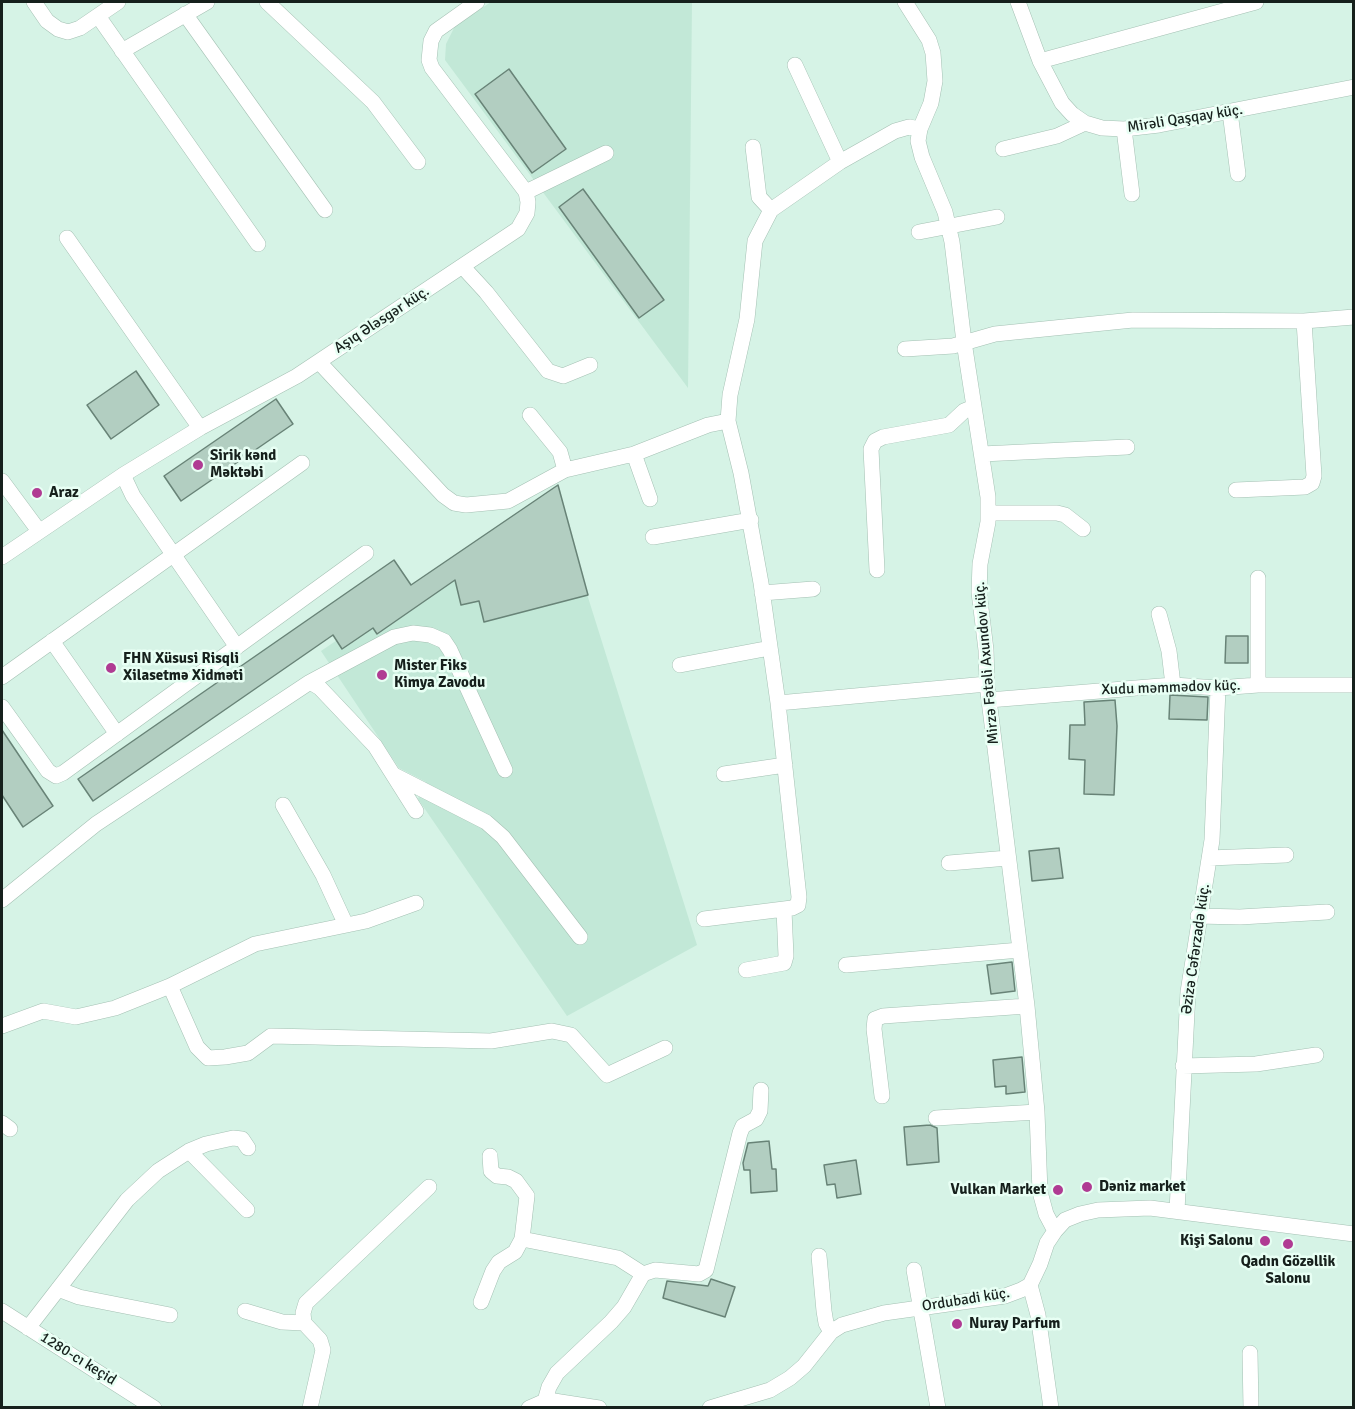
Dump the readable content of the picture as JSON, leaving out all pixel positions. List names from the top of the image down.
{
  "streets": {
    "street": [
      "Mirəli Qaşqay küç.",
      "Aşıq Ələsgər küç.",
      "Mirzə Fətəli Axundov küç.",
      "Xudu məmmədov küç.",
      "Əzizə Cəfərzadə küç.",
      "Ordubadi küç.",
      "1280-cı keçid"
    ]
  },
  "crossings": [
    ["Mirzə Fətəli Axundov küç.", "Xudu məmmədov küç."],
    ["Mirzə Fətəli Axundov küç.", "Ordubadi küç."],
    ["Xudu məmmədov küç.", "Əzizə Cəfərzadə küç."],
    ["Əzizə Cəfərzadə küç.", "Ordubadi küç."]
  ],
  "places": [
    "Sirik kənd Məktəbi",
    "Araz",
    "FHN Xüsusi Risqli Xilasetmə Xidməti",
    "Mister Fiks Kimya Zavodu",
    "Dəniz market",
    "Vulkan Market",
    "Kişi Salonu",
    "Qadın Gözəllik Salonu",
    "Nuray Parfum"
  ]
}
